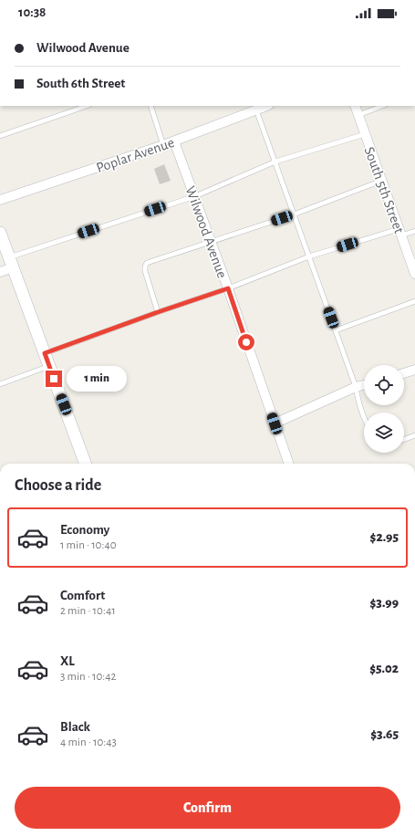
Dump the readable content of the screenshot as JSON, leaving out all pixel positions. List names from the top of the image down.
{
  "streets": {
    "street": ["Poplar Avenue", "South 5th Street", "Wilwood Avenue"]
  },
  "crossings": [
    ["Poplar Avenue", "Wilwood Avenue"]
  ],
  "page": {
    "status": "10:38",
    "banner": ["Wilwood Avenue", "South 6th Street"],
    "bubble": "1 min",
    "heading": "Choose a ride",
    "list": [
      {
        "name": "Economy",
        "note": "1 min · 10:40",
        "value": "$2.95"
      },
      {
        "name": "Comfort",
        "note": "2 min · 10:41",
        "value": "$3.99"
      },
      {
        "name": "XL",
        "note": "3 min · 10:42",
        "value": "$5.02"
      },
      {
        "name": "Black",
        "note": "4 min · 10:43",
        "value": "$3.65"
      }
    ],
    "buttons": "Confirm"
  }
}
